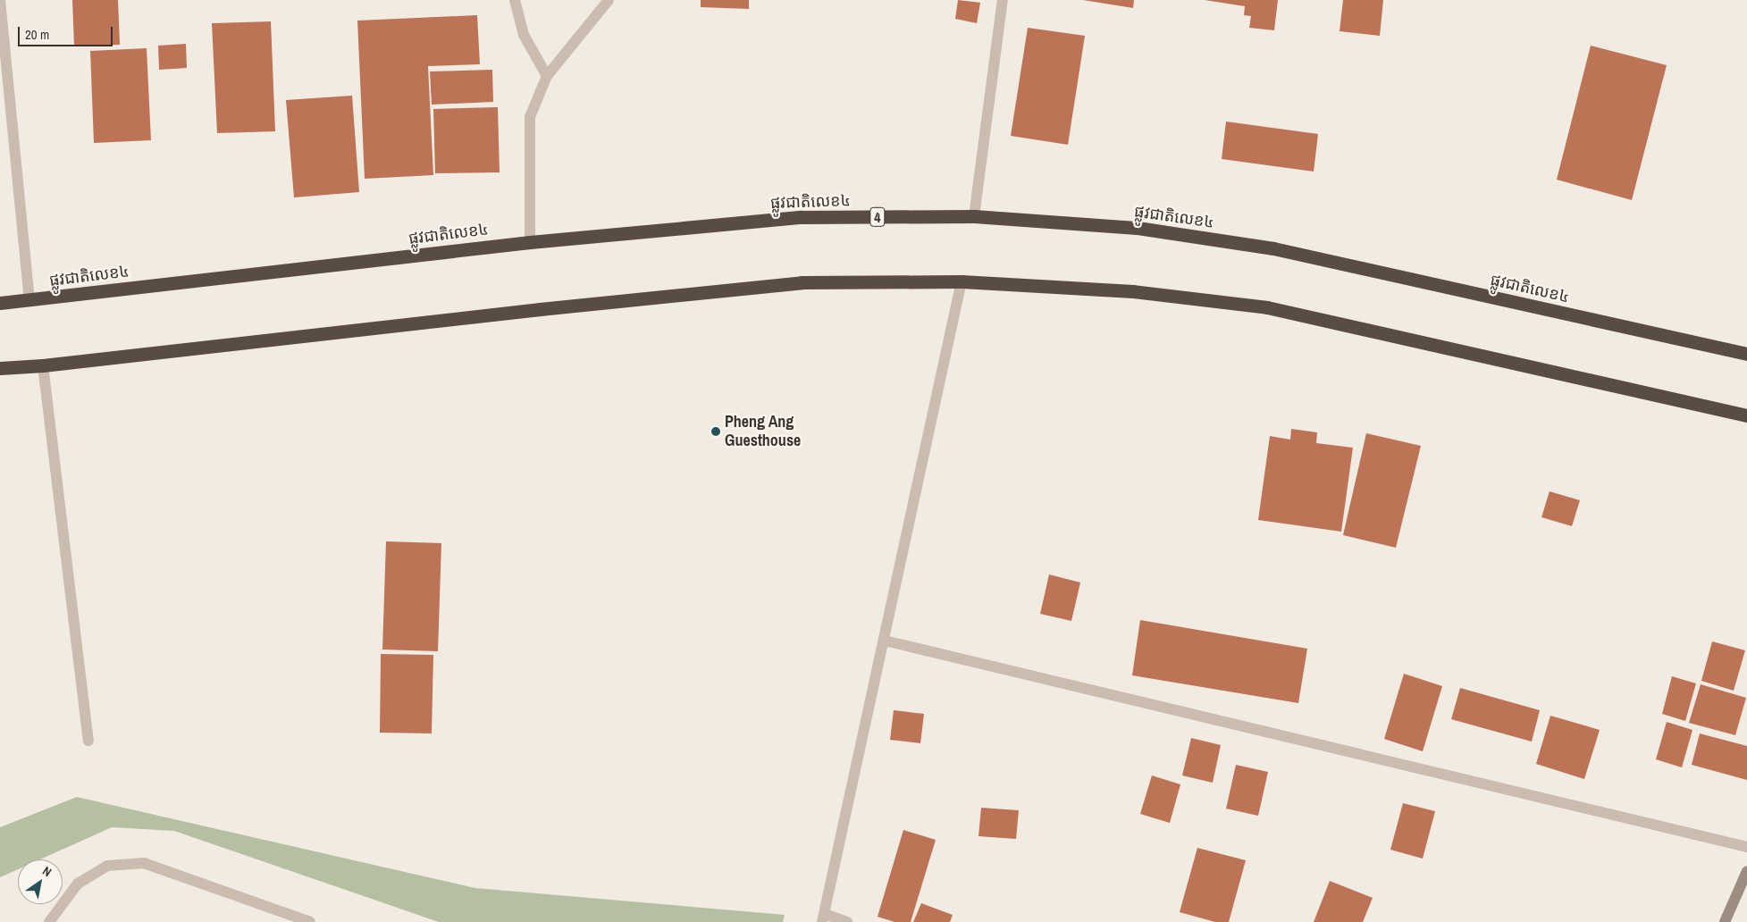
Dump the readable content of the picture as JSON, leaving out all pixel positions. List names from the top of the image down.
{
  "streets": {
    "highway": ["ផ្លូវជាតិលេខ៤", "4"]
  },
  "places": ["Pheng Ang Guesthouse"],
  "scale_bar": "20 m",
  "north": "top right"
}
